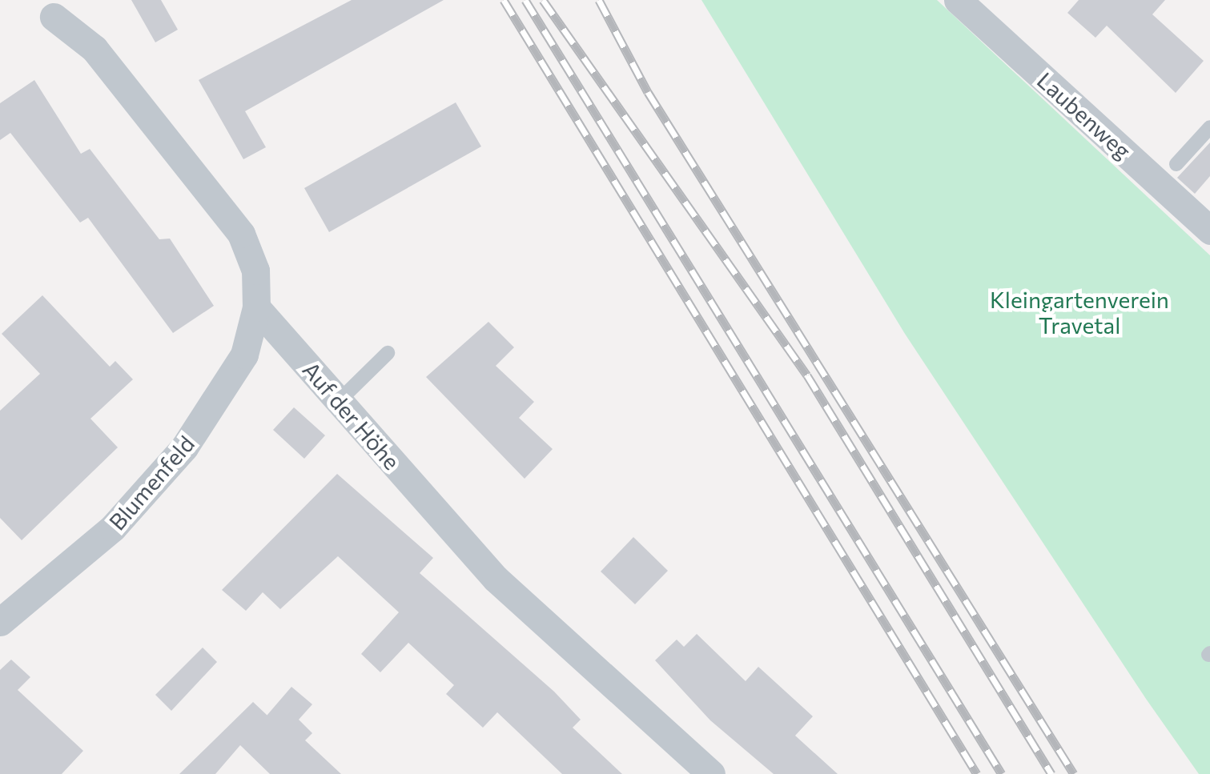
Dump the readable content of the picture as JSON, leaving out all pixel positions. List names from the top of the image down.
{
  "streets": {
    "street": ["Laubenweg", "Auf der Höhe", "Blumenfeld"]
  },
  "crossings": [
    ["Auf der Höhe", "Blumenfeld"]
  ],
  "parks": ["Kleingartenverein Travetal"]
}
